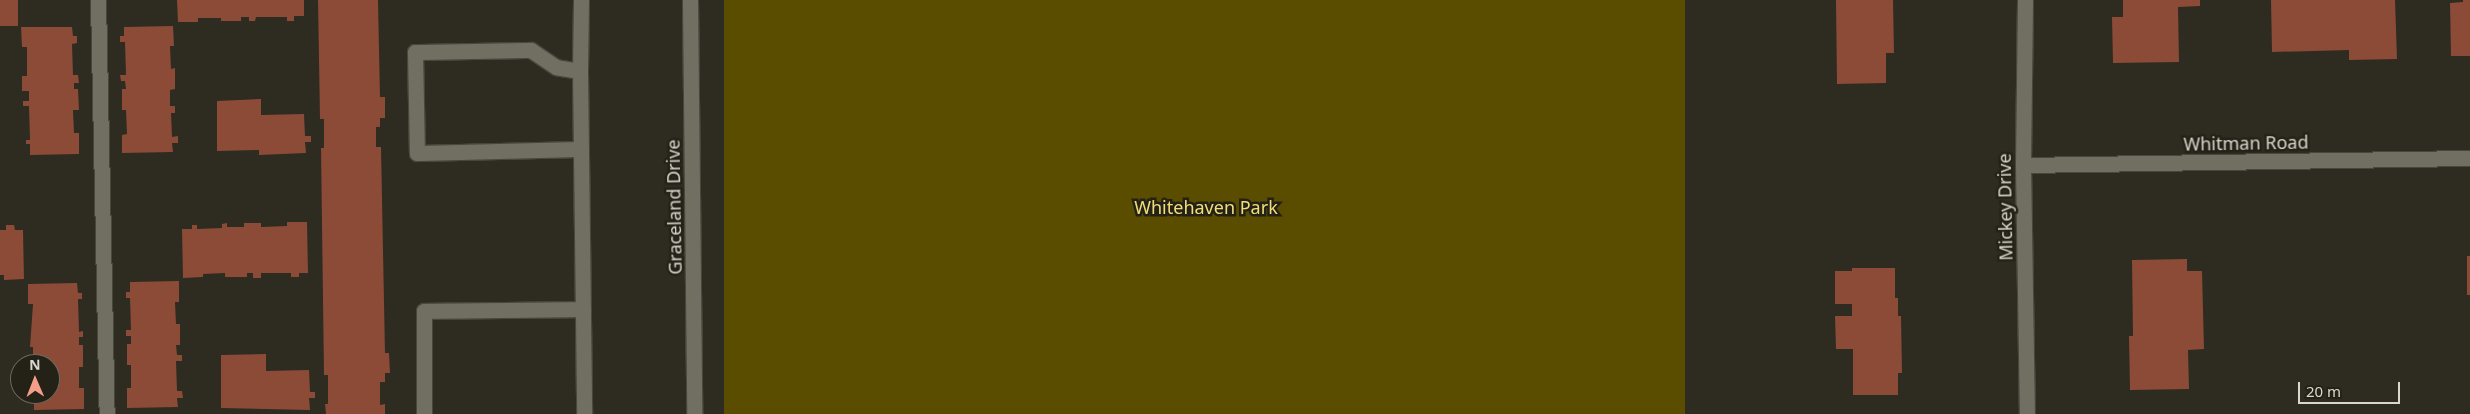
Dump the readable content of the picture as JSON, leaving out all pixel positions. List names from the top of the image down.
{
  "streets": {
    "street": ["Whitman Road", "Graceland Drive", "Mickey Drive"]
  },
  "crossings": [
    ["Whitman Road", "Mickey Drive"]
  ],
  "parks": ["Whitehaven Park"],
  "scale_bar": "20 m",
  "north": "top"
}
